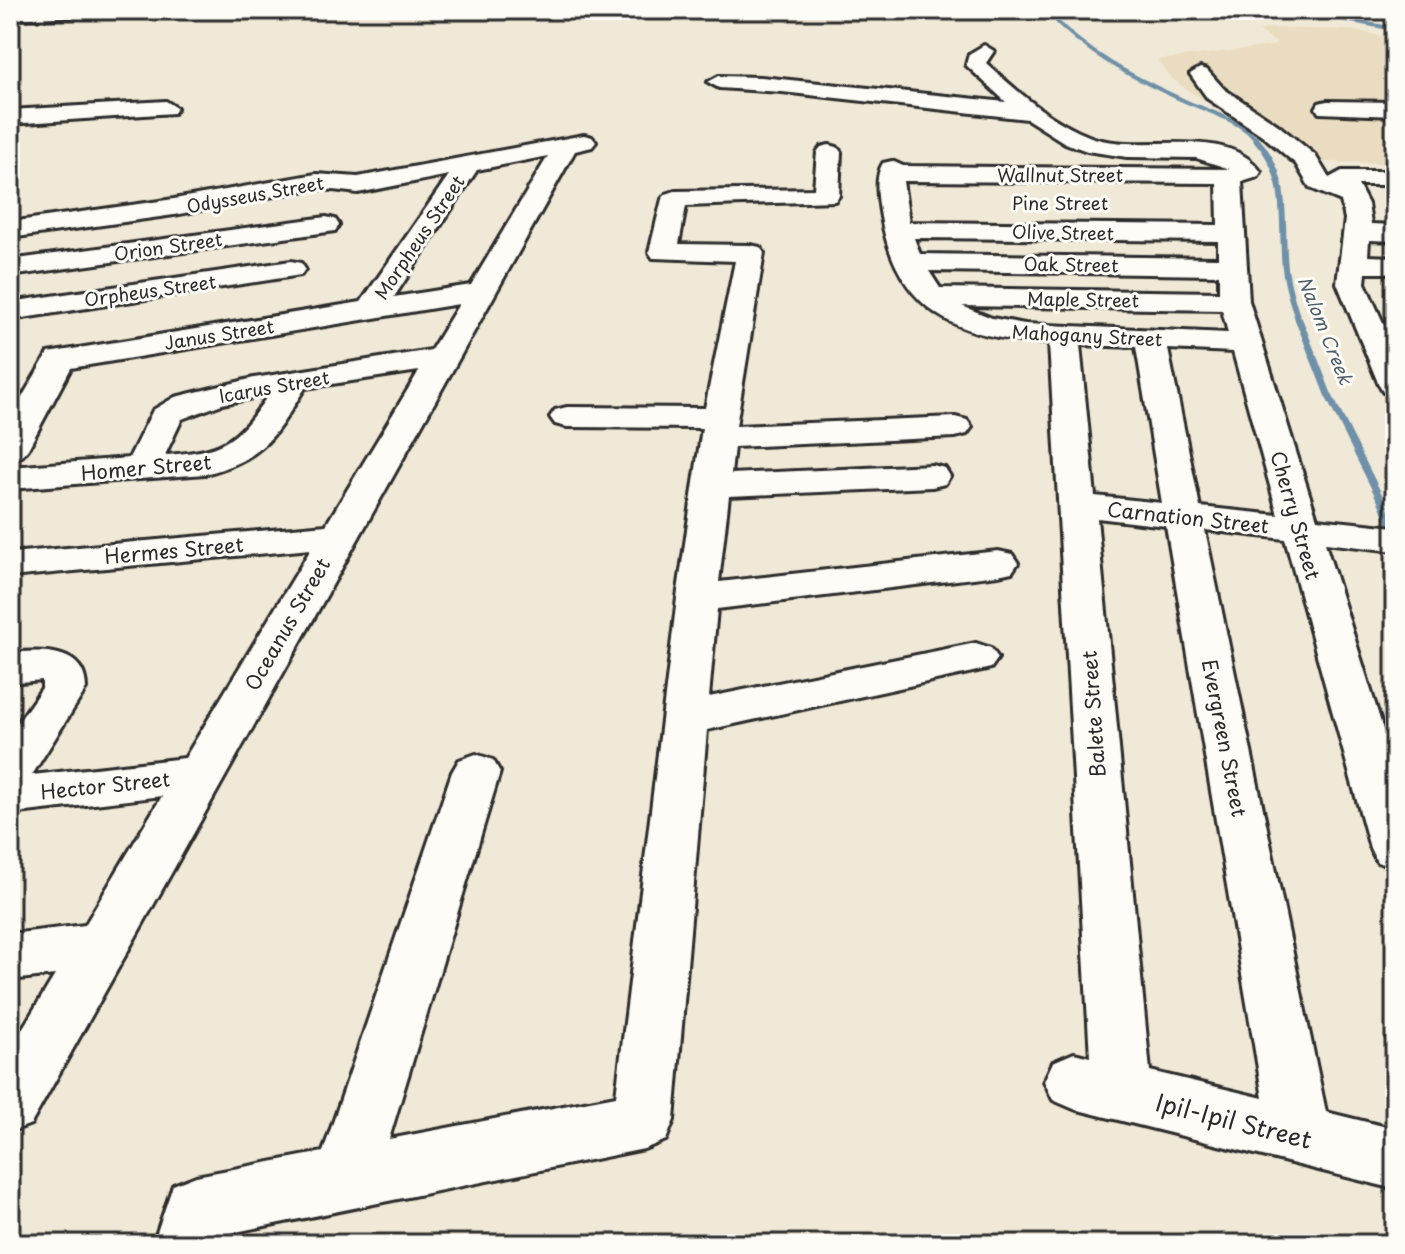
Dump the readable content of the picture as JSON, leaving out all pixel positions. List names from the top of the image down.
{
  "streets": {
    "street": [
      "Wallnut Street",
      "Odysseus Street",
      "Olive Street",
      "Morpheus Street",
      "Orion Street",
      "Oak Street",
      "Orpheus Street",
      "Maple Street",
      "Janus Street",
      "Mahogany Street",
      "Icarus Street",
      "Homer Street",
      "Cherry Street",
      "Carnation Street",
      "Hermes Street",
      "Oceanus Street",
      "Balete Street",
      "Evergreen Street",
      "Hector Street",
      "Ipil-Ipil Street"
    ]
  },
  "crossings": [
    ["Wallnut Street", "Olive Street"],
    ["Wallnut Street", "Oak Street"],
    ["Wallnut Street", "Maple Street"],
    ["Wallnut Street", "Mahogany Street"],
    ["Wallnut Street", "Cherry Street"],
    ["Odysseus Street", "Morpheus Street"],
    ["Odysseus Street", "Oceanus Street"],
    ["Olive Street", "Oak Street"],
    ["Olive Street", "Maple Street"],
    ["Olive Street", "Mahogany Street"],
    ["Olive Street", "Cherry Street"],
    ["Morpheus Street", "Janus Street"],
    ["Oak Street", "Maple Street"],
    ["Oak Street", "Mahogany Street"],
    ["Oak Street", "Cherry Street"],
    ["Maple Street", "Mahogany Street"],
    ["Maple Street", "Cherry Street"],
    ["Janus Street", "Oceanus Street"],
    ["Mahogany Street", "Cherry Street"],
    ["Mahogany Street", "Balete Street"],
    ["Mahogany Street", "Evergreen Street"],
    ["Icarus Street", "Homer Street"],
    ["Icarus Street", "Oceanus Street"],
    ["Cherry Street", "Carnation Street"],
    ["Carnation Street", "Balete Street"],
    ["Carnation Street", "Evergreen Street"],
    ["Hermes Street", "Oceanus Street"],
    ["Oceanus Street", "Hector Street"],
    ["Balete Street", "Ipil-Ipil Street"],
    ["Evergreen Street", "Ipil-Ipil Street"]
  ],
  "water": ["Nalom Creek"]
}
